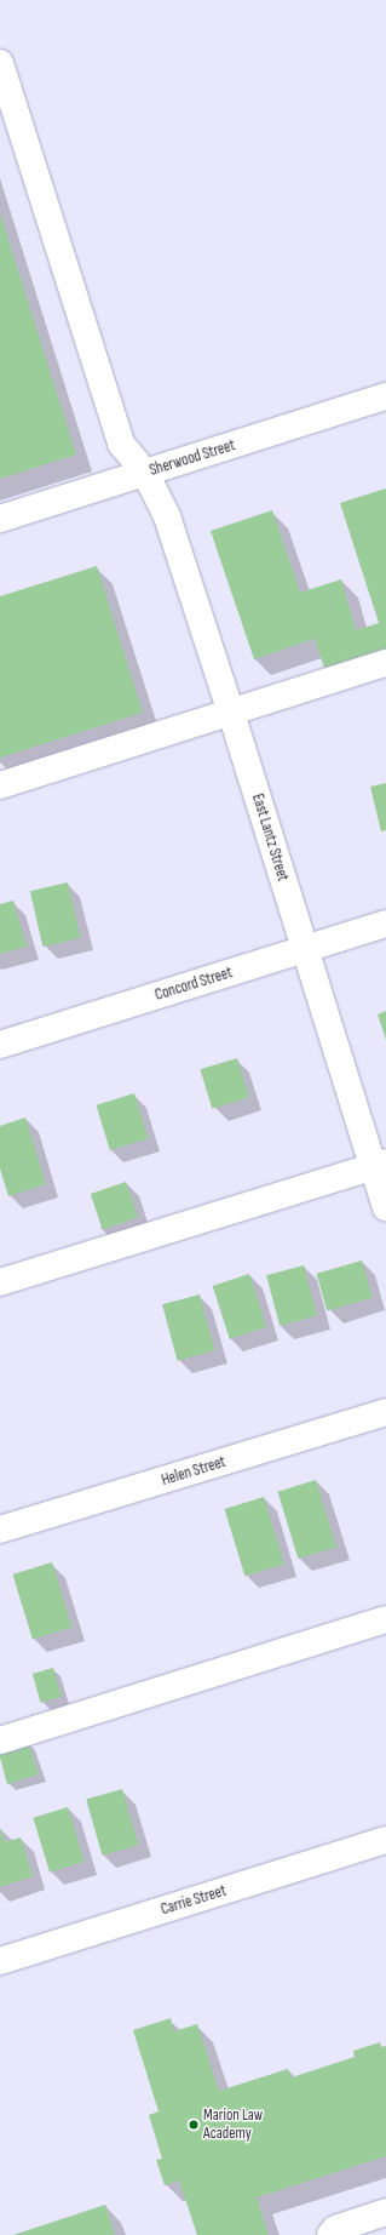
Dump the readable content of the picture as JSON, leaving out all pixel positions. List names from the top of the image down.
{
  "streets": {
    "street": [
      "Sherwood Street",
      "East Lantz Street",
      "Concord Street",
      "Helen Street",
      "Carrie Street"
    ]
  },
  "crossings": [
    ["Sherwood Street", "East Lantz Street"],
    ["East Lantz Street", "Concord Street"]
  ],
  "places": ["Marion Law Academy"]
}
